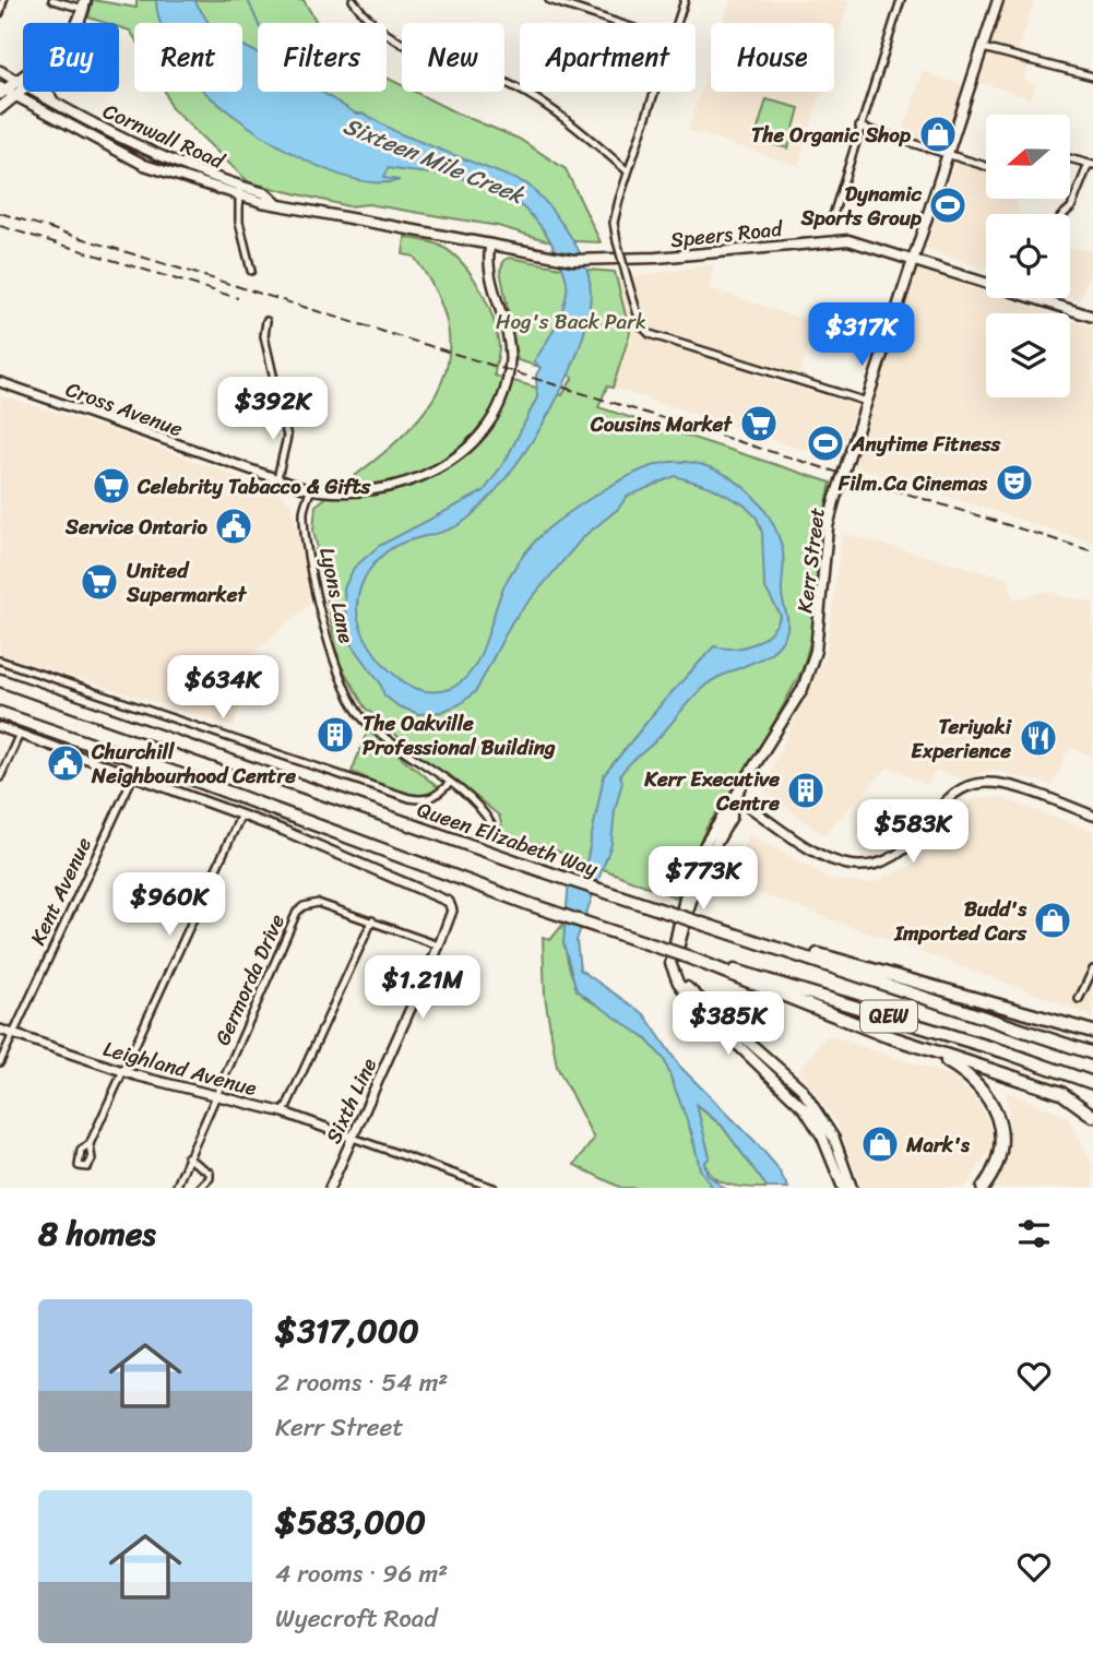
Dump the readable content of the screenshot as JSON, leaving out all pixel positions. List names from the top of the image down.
{
  "streets": {
    "highway": ["Queen Elizabeth Way", "QEW"],
    "main road": ["Cornwall Road", "Speers Road", "Kerr Street"],
    "street": [
      "Cross Avenue",
      "Lyons Lane",
      "Kent Avenue",
      "Germorda Drive",
      "Leighland Avenue",
      "Sixth Line"
    ]
  },
  "crossings": [
    ["Cornwall Road", "Speers Road"],
    ["Cornwall Road", "Cross Avenue"],
    ["Speers Road", "Cross Avenue"],
    ["Speers Road", "Kerr Street"],
    ["Cross Avenue", "Lyons Lane"],
    ["Kent Avenue", "Leighland Avenue"],
    ["Germorda Drive", "Leighland Avenue"],
    ["Germorda Drive", "Sixth Line"],
    ["Leighland Avenue", "Sixth Line"]
  ],
  "water": ["Sixteen Mile Creek"],
  "parks": ["Hog's Back Park"],
  "places": {
    "shop": ["The Organic Shop", "Budd's Imported Cars", "Mark's"],
    "sports": ["Dynamic Sports Group", "Anytime Fitness"],
    "supermarket": ["Cousins Market", "Celebrity Tabacco & Gifts", "United Supermarket"],
    "theatre": ["Film.Ca Cinemas"],
    "public building": ["Service Ontario", "Churchill Neighbourhood Centre"],
    "building": ["The Oakville Professional Building", "Kerr Executive Centre"],
    "restaurant": ["Teriyaki Experience"]
  },
  "north": "left",
  "page": {
    "chip": [
      "Buy",
      "Rent",
      "Filters",
      "New",
      "Apartment",
      "House"
    ],
    "price": [
      "$317K",
      "$392K",
      "$634K",
      "$583K",
      "$773K",
      "$960K",
      "$1.21M",
      "$385K"
    ],
    "heading": "8 homes",
    "list": [
      {
        "name": "$317,000",
        "note": "2 rooms · 54 m² · Kerr Street"
      },
      {
        "name": "$583,000",
        "note": "4 rooms · 96 m² · Wyecroft Road"
      }
    ]
  }
}
